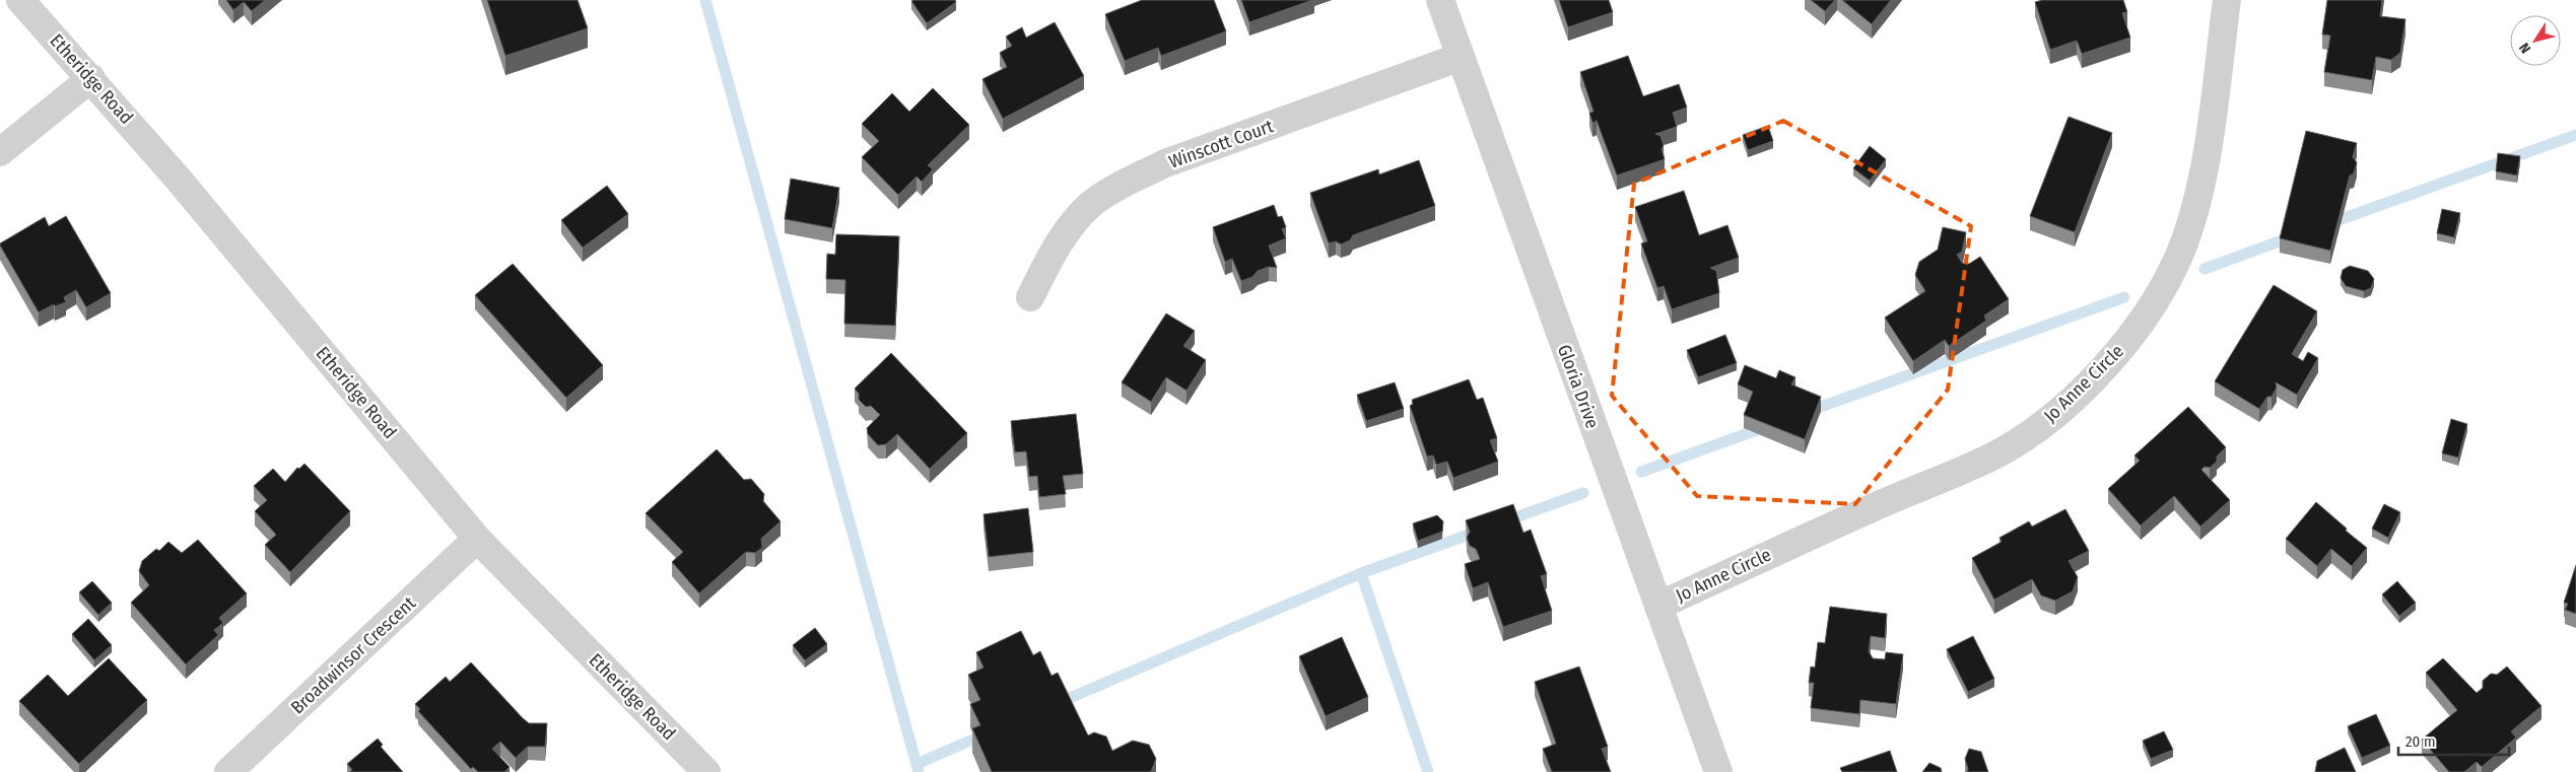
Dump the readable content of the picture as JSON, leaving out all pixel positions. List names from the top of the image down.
{
  "streets": {
    "street": [
      "Etheridge Road",
      "Winscott Court",
      "Jo Anne Circle",
      "Gloria Drive",
      "Broadwinsor Crescent"
    ]
  },
  "crossings": [
    ["Etheridge Road", "Broadwinsor Crescent"],
    ["Winscott Court", "Gloria Drive"],
    ["Jo Anne Circle", "Gloria Drive"]
  ],
  "scale_bar": "20 m",
  "north": "bottom left"
}
